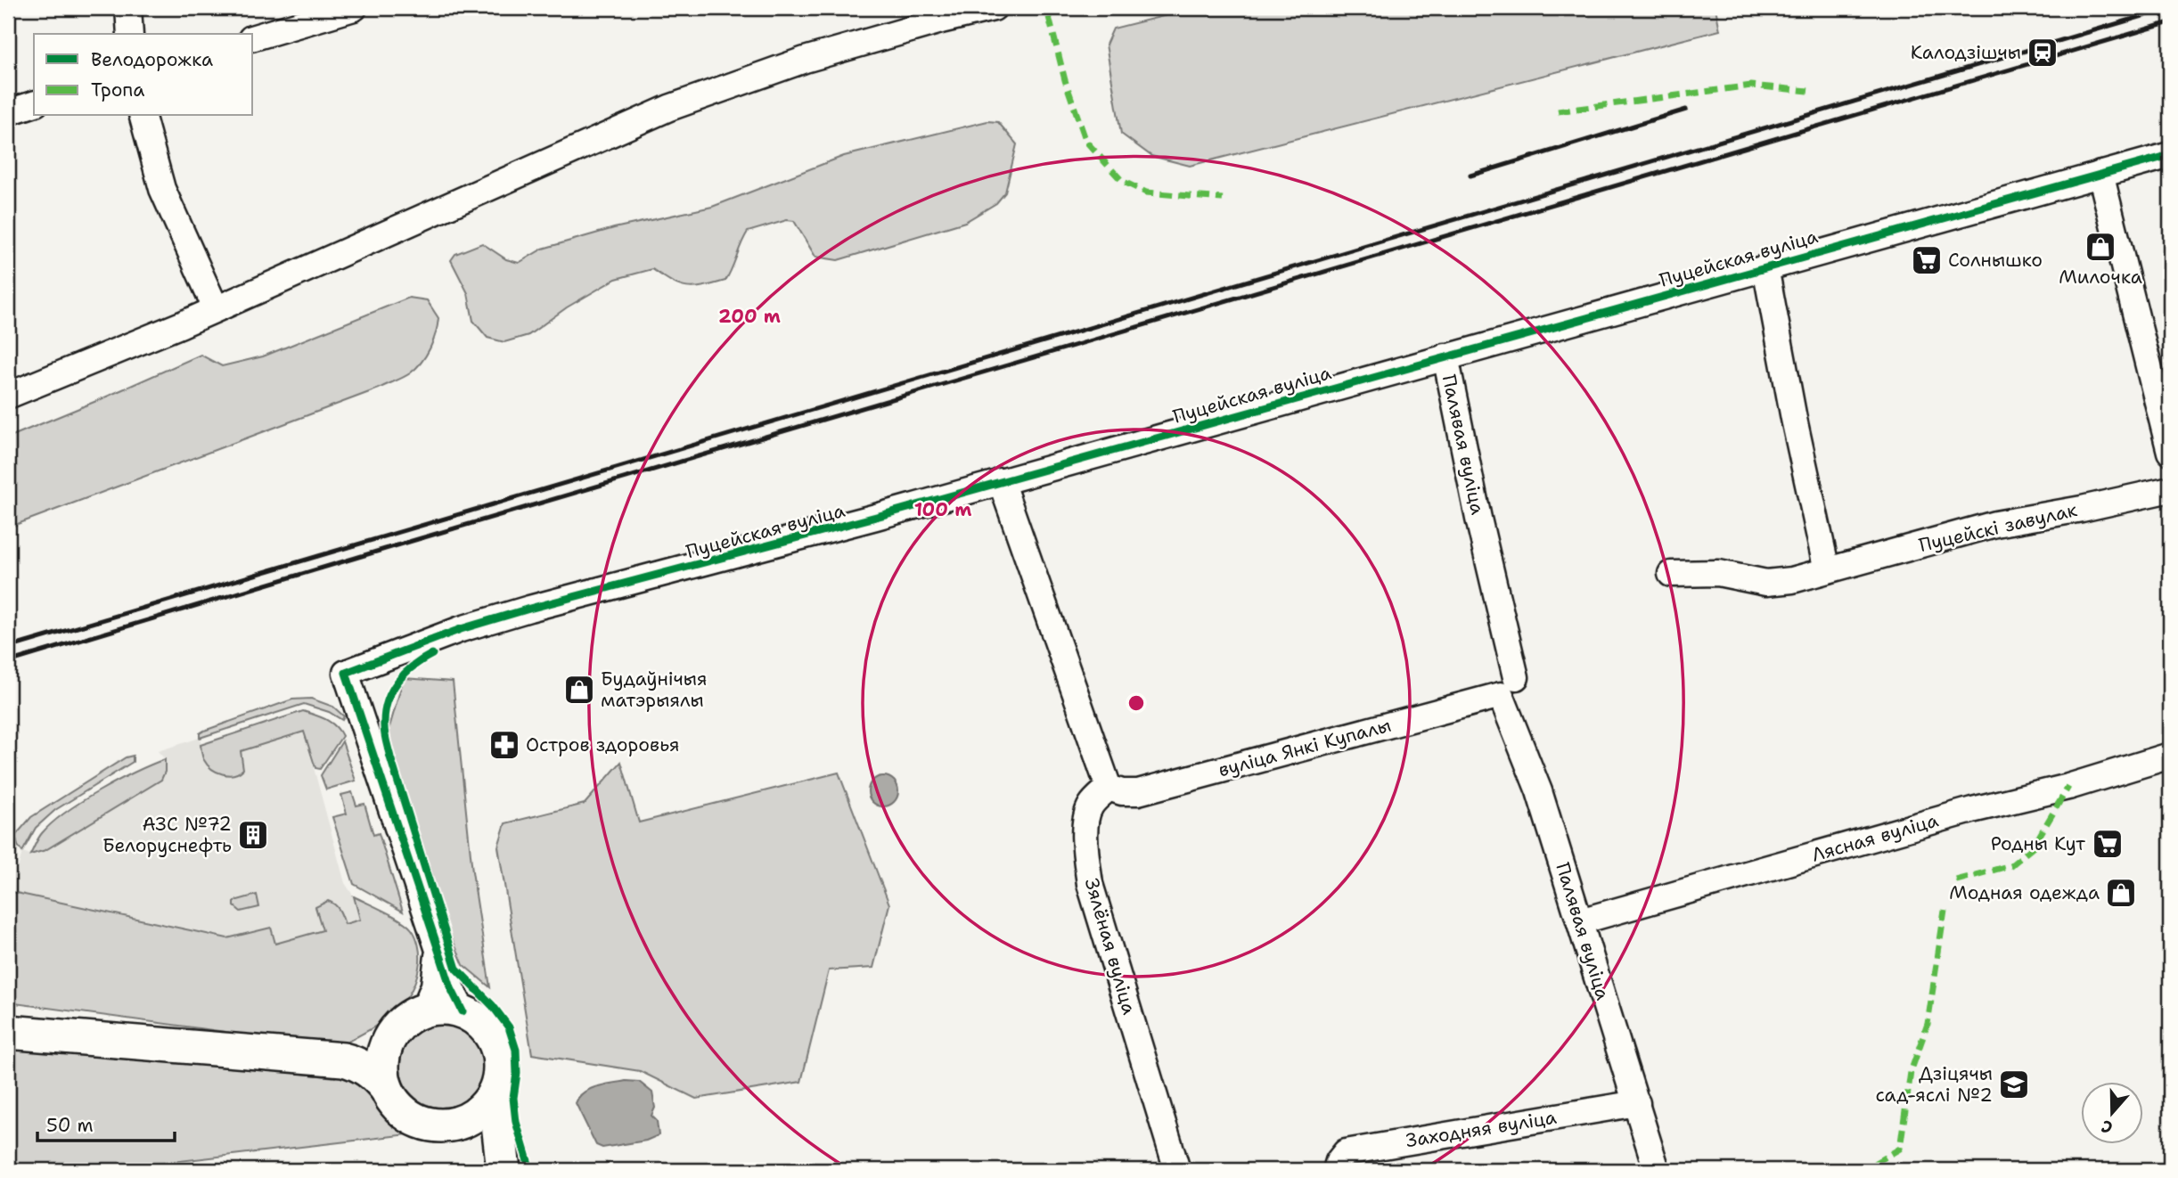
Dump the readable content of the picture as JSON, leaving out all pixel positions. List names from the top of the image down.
{
  "streets": {
    "street": [
      "Пуцейская вуліца",
      "Палявая вуліца",
      "Пуцейскі завулак",
      "вуліца Янкі Купалы",
      "Лясная вуліца",
      "Зялёная вуліца",
      "Заходняя вуліца"
    ]
  },
  "crossings": [
    ["Пуцейская вуліца", "Палявая вуліца"],
    ["Палявая вуліца", "вуліца Янкі Купалы"],
    ["Палявая вуліца", "Лясная вуліца"],
    ["Палявая вуліца", "Заходняя вуліца"],
    ["вуліца Янкі Купалы", "Зялёная вуліца"]
  ],
  "places": {
    "station": ["Калодзішчы"],
    "shop": ["Милочка", "Будаўнічыя матэрыялы", "Модная одежда"],
    "supermarket": ["Солнышко", "Родны Кут"],
    "pharmacy": ["Остров здоровья"],
    "building": ["АЗС №72 Белоруснефть"],
    "school or university": ["Дзіцячы сад-яслі №2"]
  },
  "legend": ["Велодорожка", "Тропа"],
  "scale_bar": "50 m",
  "north": "bottom",
  "rings": ["200 m", "100 m"]
}
